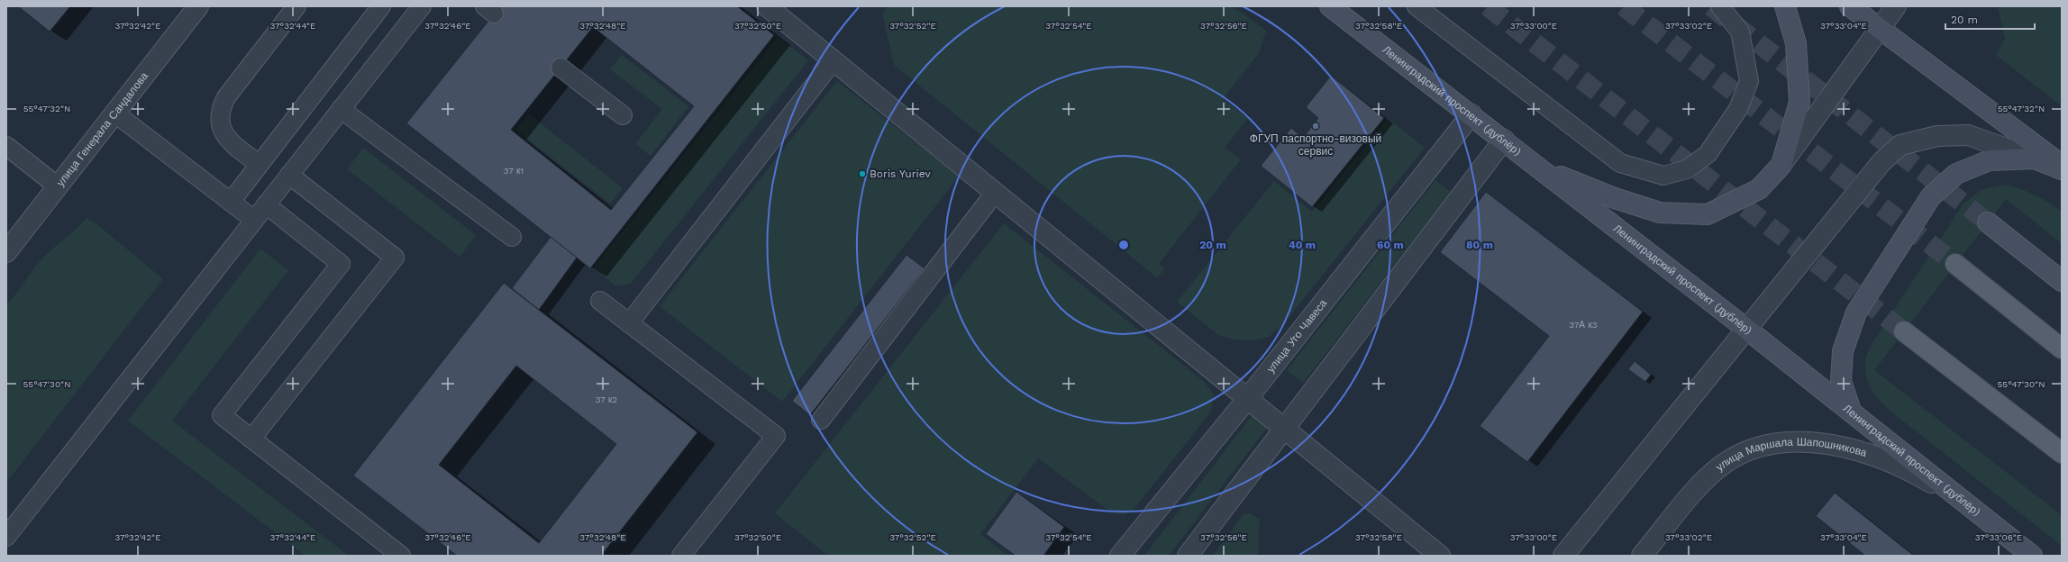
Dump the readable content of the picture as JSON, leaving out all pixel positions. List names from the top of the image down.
{
  "streets": {
    "main road": ["Ленинградский проспект (дублёр)"],
    "street": ["улица Генерала Сандалова", "улица Уго Чавеса", "улица Маршала Шапошникова"]
  },
  "crossings": [
    ["Ленинградский проспект (дублёр)", "улица Уго Чавеса"],
    ["Ленинградский проспект (дублёр)", "улица Маршала Шапошникова"]
  ],
  "places": ["ФГУП паспортно-визовый сервис", "Boris Yuriev"],
  "house_numbers": ["37 к1", "37А к3", "37 к2"],
  "scale_bar": "20 m",
  "coordinates": [
    "37°32'42\"E",
    "37°32'44\"E",
    "37°32'46\"E",
    "37°32'48\"E",
    "37°32'50\"E",
    "37°32'52\"E",
    "37°32'54\"E",
    "37°32'56\"E",
    "37°32'58\"E",
    "37°33'00\"E",
    "37°33'02\"E",
    "37°33'04\"E",
    "55°47'32\"N",
    "55°47'30\"N",
    "37°33'06\"E"
  ],
  "rings": [
    "20 m",
    "40 m",
    "60 m",
    "80 m"
  ]
}
